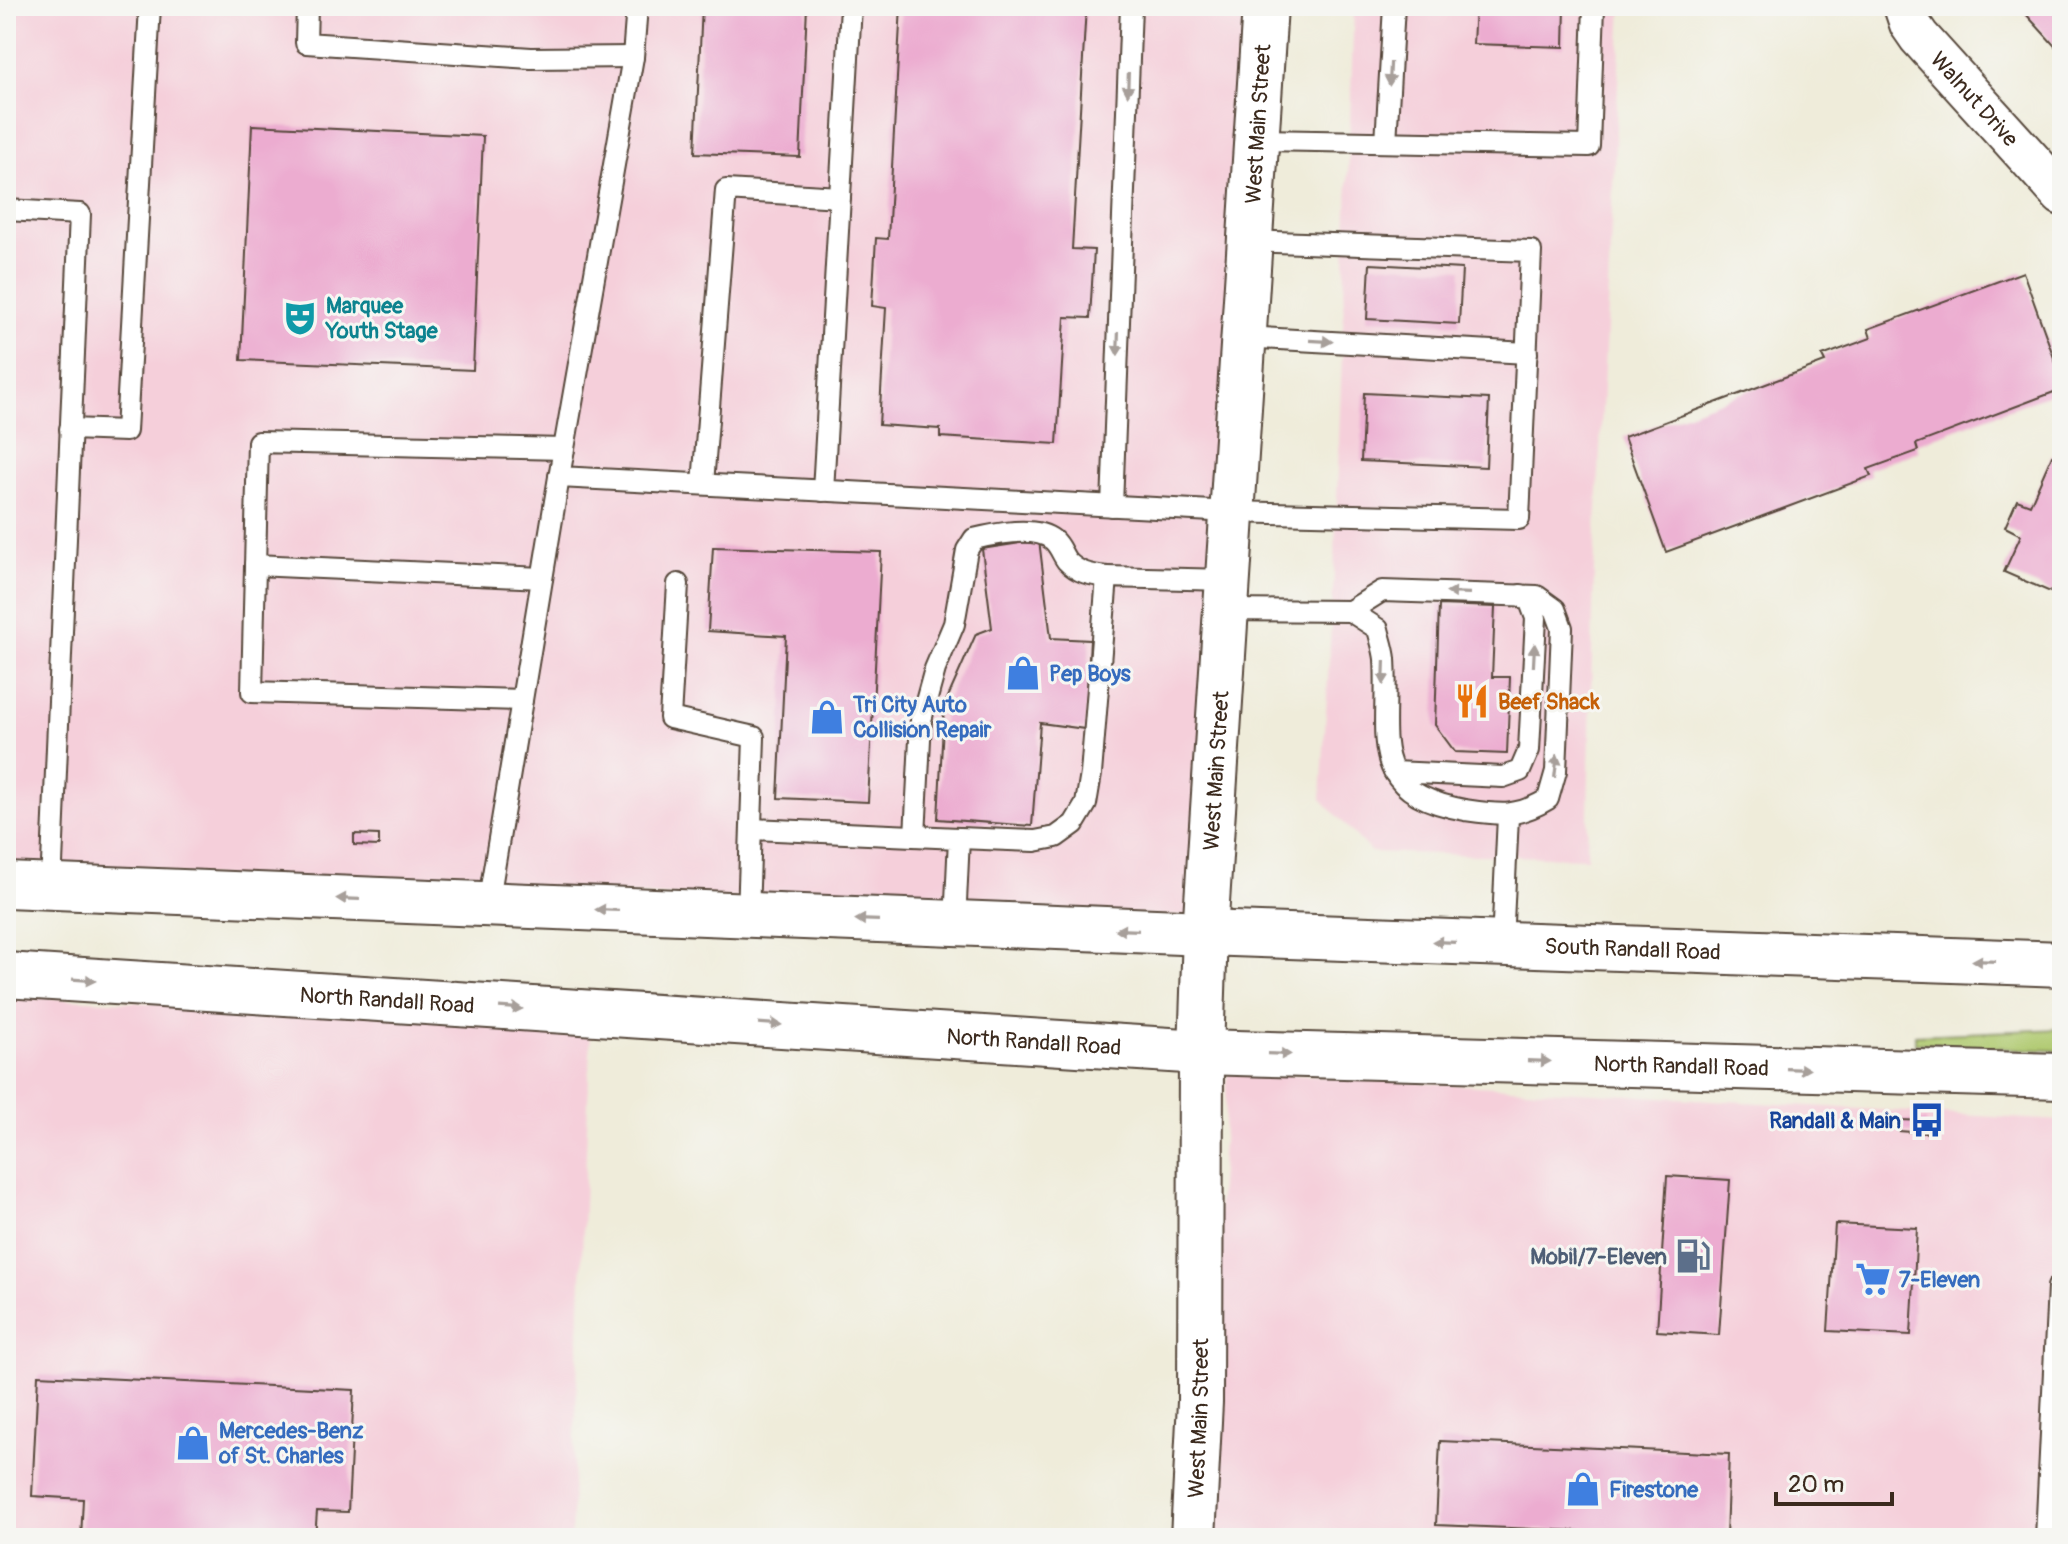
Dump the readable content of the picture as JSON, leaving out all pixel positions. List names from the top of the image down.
{
  "streets": {
    "main road": ["West Main Street", "South Randall Road", "North Randall Road"],
    "street": ["Walnut Drive"]
  },
  "crossings": [
    ["West Main Street", "South Randall Road"],
    ["West Main Street", "North Randall Road"]
  ],
  "one_way": ["South Randall Road"],
  "places": {
    "theatre": ["Marquee Youth Stage"],
    "shop": [
      "Pep Boys",
      "Tri City Auto Collision Repair",
      "Mercedes-Benz of St. Charles",
      "Firestone"
    ],
    "restaurant": ["Beef Shack"],
    "bus stop": ["Randall & Main"],
    "fuel station": ["Mobil/7-Eleven"],
    "supermarket": ["7-Eleven"]
  },
  "scale_bar": "20 m"
}
